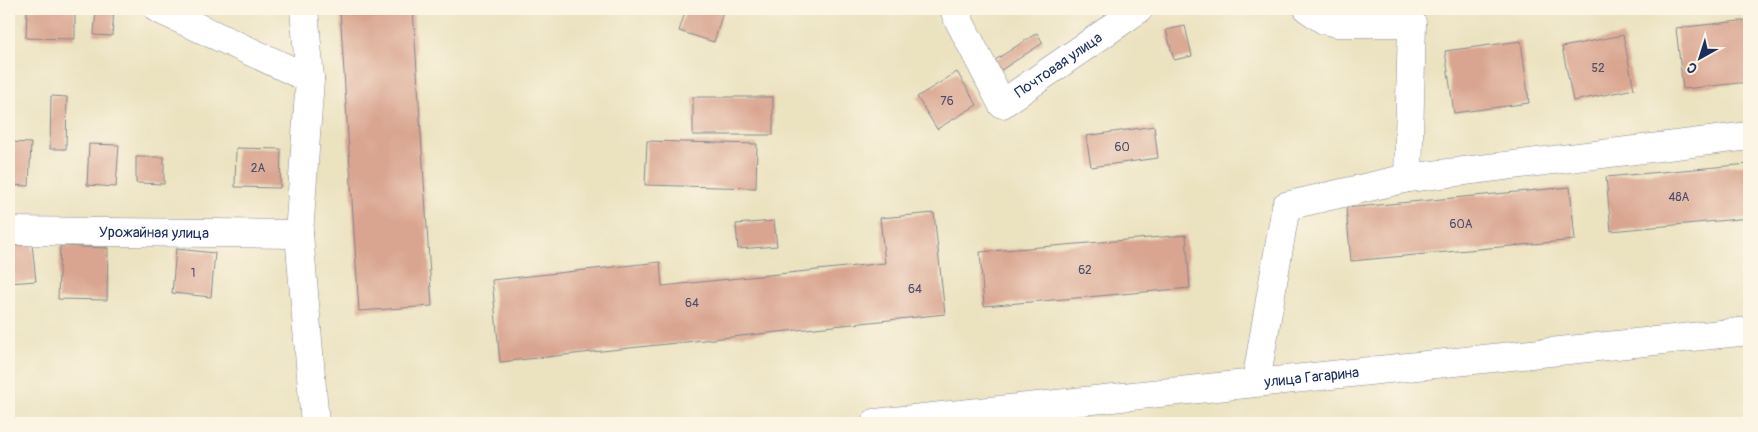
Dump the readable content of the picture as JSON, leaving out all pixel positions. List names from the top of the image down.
{
  "streets": {
    "street": ["Почтовая улица", "Урожайная улица", "улица Гагарина"]
  },
  "house_numbers": [
    "52",
    "76",
    "60",
    "2А",
    "48А",
    "60А",
    "62",
    "1",
    "64",
    "64"
  ],
  "north": "bottom left"
}
